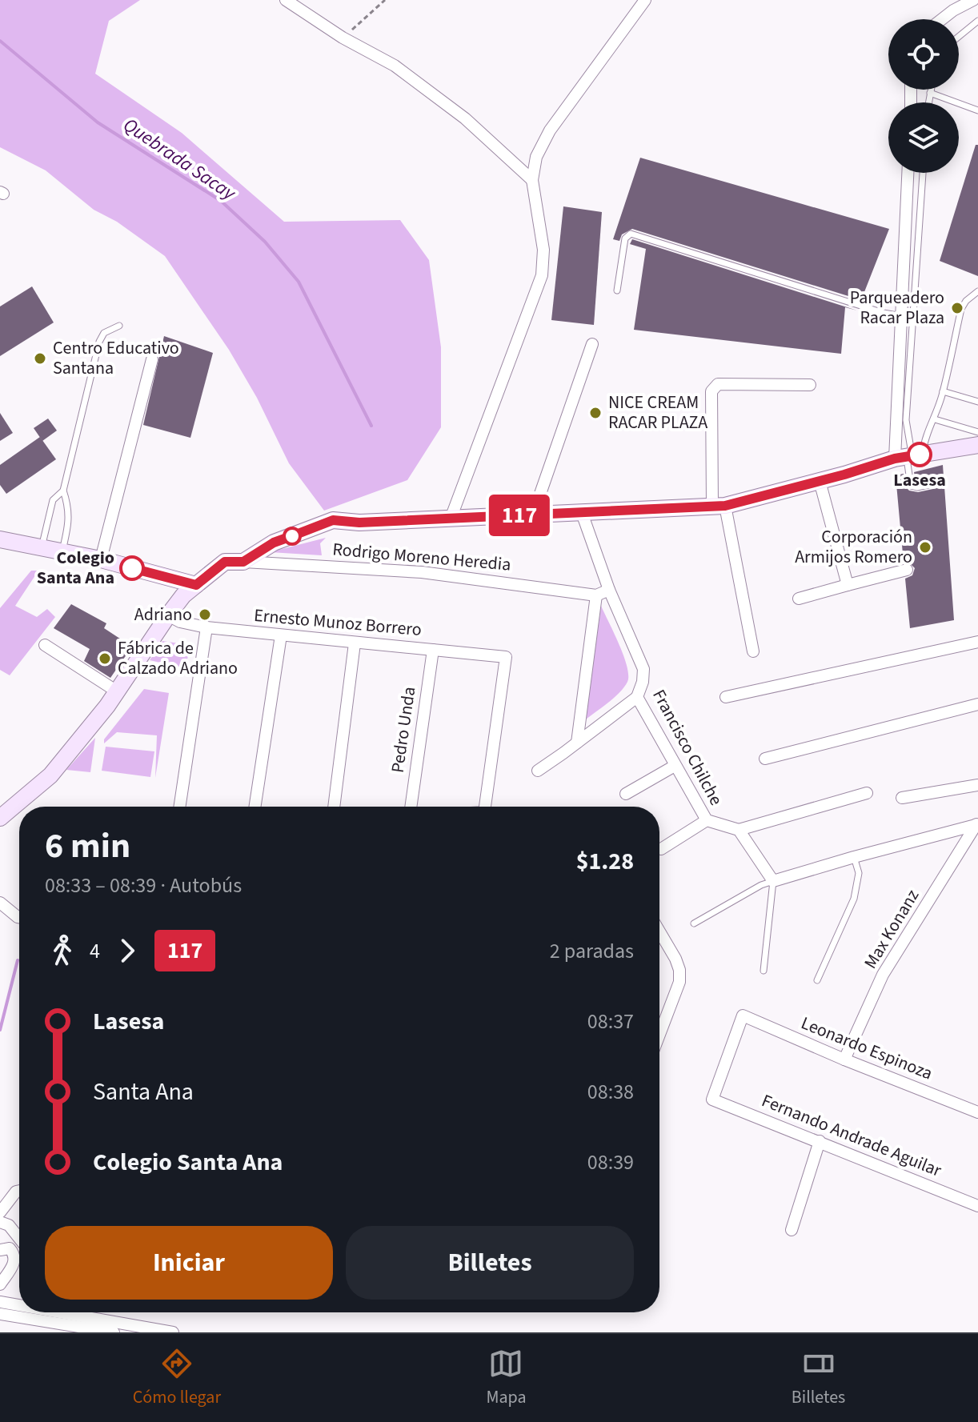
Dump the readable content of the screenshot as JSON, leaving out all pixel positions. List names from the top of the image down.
{
  "streets": {
    "street": [
      "Rodrigo Moreno Heredia",
      "Ernesto Munoz Borrero",
      "Pedro Unda",
      "Francisco Chilche",
      "Max Konanz",
      "Leonardo Espinoza",
      "Fernando Andrade Aguilar"
    ]
  },
  "crossings": [
    ["Ernesto Munoz Borrero", "Pedro Unda"],
    ["Max Konanz", "Leonardo Espinoza"],
    ["Leonardo Espinoza", "Fernando Andrade Aguilar"]
  ],
  "water": ["Quebrada Sacay"],
  "places": [
    "Parqueadero Racar Plaza",
    "Centro Educativo Santana",
    "NICE CREAM RACAR PLAZA",
    "Lasesa",
    "Corporación Armijos Romero",
    "Colegio Santa Ana",
    "Adriano",
    "Fábrica de Calzado Adriano"
  ],
  "lines": ["bus line 117"],
  "page": {
    "on_map": "117",
    "heading": ["6 min", "08:33 – 08:39 · Autobús", "$1.28"],
    "legs": ["4", "117", "2 paradas"],
    "list": [
      {
        "name": "Lasesa",
        "value": "08:37"
      },
      {
        "name": "Santa Ana",
        "value": "08:38"
      },
      {
        "name": "Colegio Santa Ana",
        "value": "08:39"
      }
    ],
    "buttons": ["Iniciar", "Billetes"],
    "tabs": ["Cómo llegar", "Mapa", "Billetes"]
  }
}
